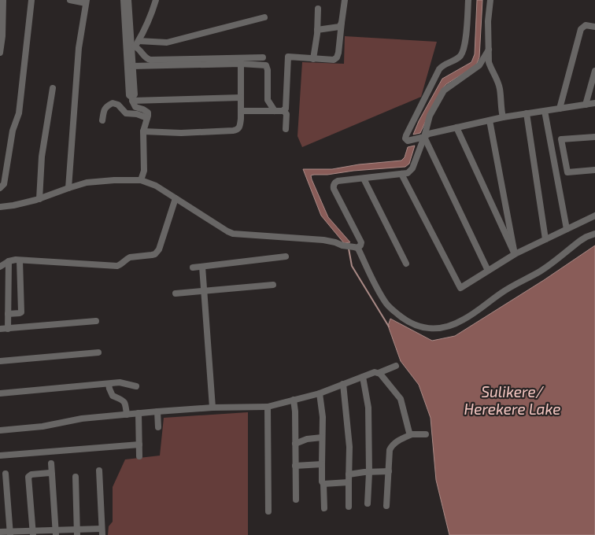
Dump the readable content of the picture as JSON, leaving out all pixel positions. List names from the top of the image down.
{
  "water": ["Sulikere/ Herekere Lake"]
}
